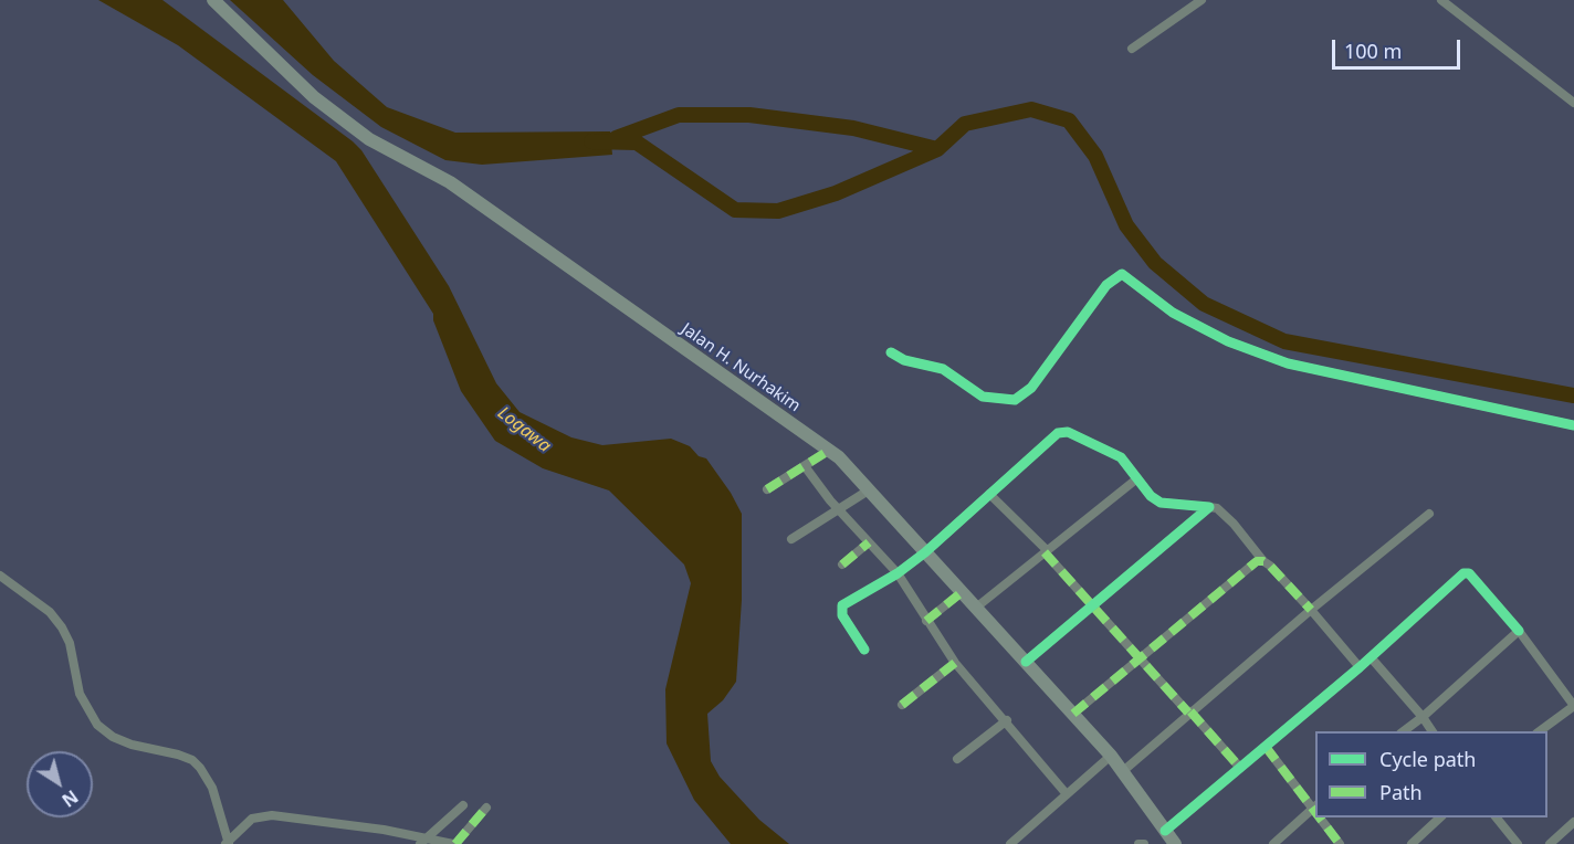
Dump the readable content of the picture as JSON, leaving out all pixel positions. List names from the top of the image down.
{
  "streets": {
    "main road": ["Jalan H. Nurhakim"]
  },
  "water": ["Logawa"],
  "legend": ["Cycle path", "Path"],
  "scale_bar": "100 m",
  "north": "bottom right"
}
